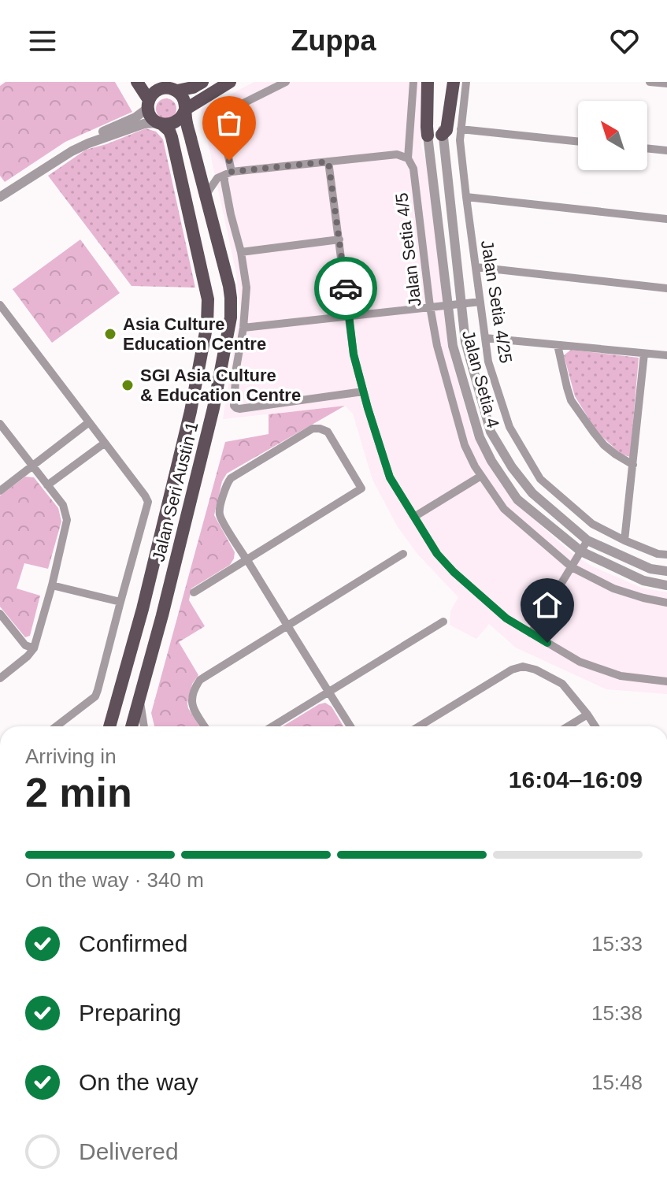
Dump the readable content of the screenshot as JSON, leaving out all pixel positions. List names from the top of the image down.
{
  "streets": {
    "main road": ["Jalan Seri Austin 1"],
    "street": ["Jalan Setia 4/5", "Jalan Setia 4/25", "Jalan Setia 4"]
  },
  "places": ["Asia Culture Education Centre", "SGI Asia Culture & Education Centre"],
  "north": "top left",
  "page": {
    "header": "Zuppa",
    "heading": ["2 min", "Arriving in", "16:04–16:09"],
    "bar": "On the way · 340 m",
    "list": [
      ["Confirmed", "15:33"],
      ["Preparing", "15:38"],
      ["On the way", "15:48"],
      "Delivered"
    ]
  }
}
